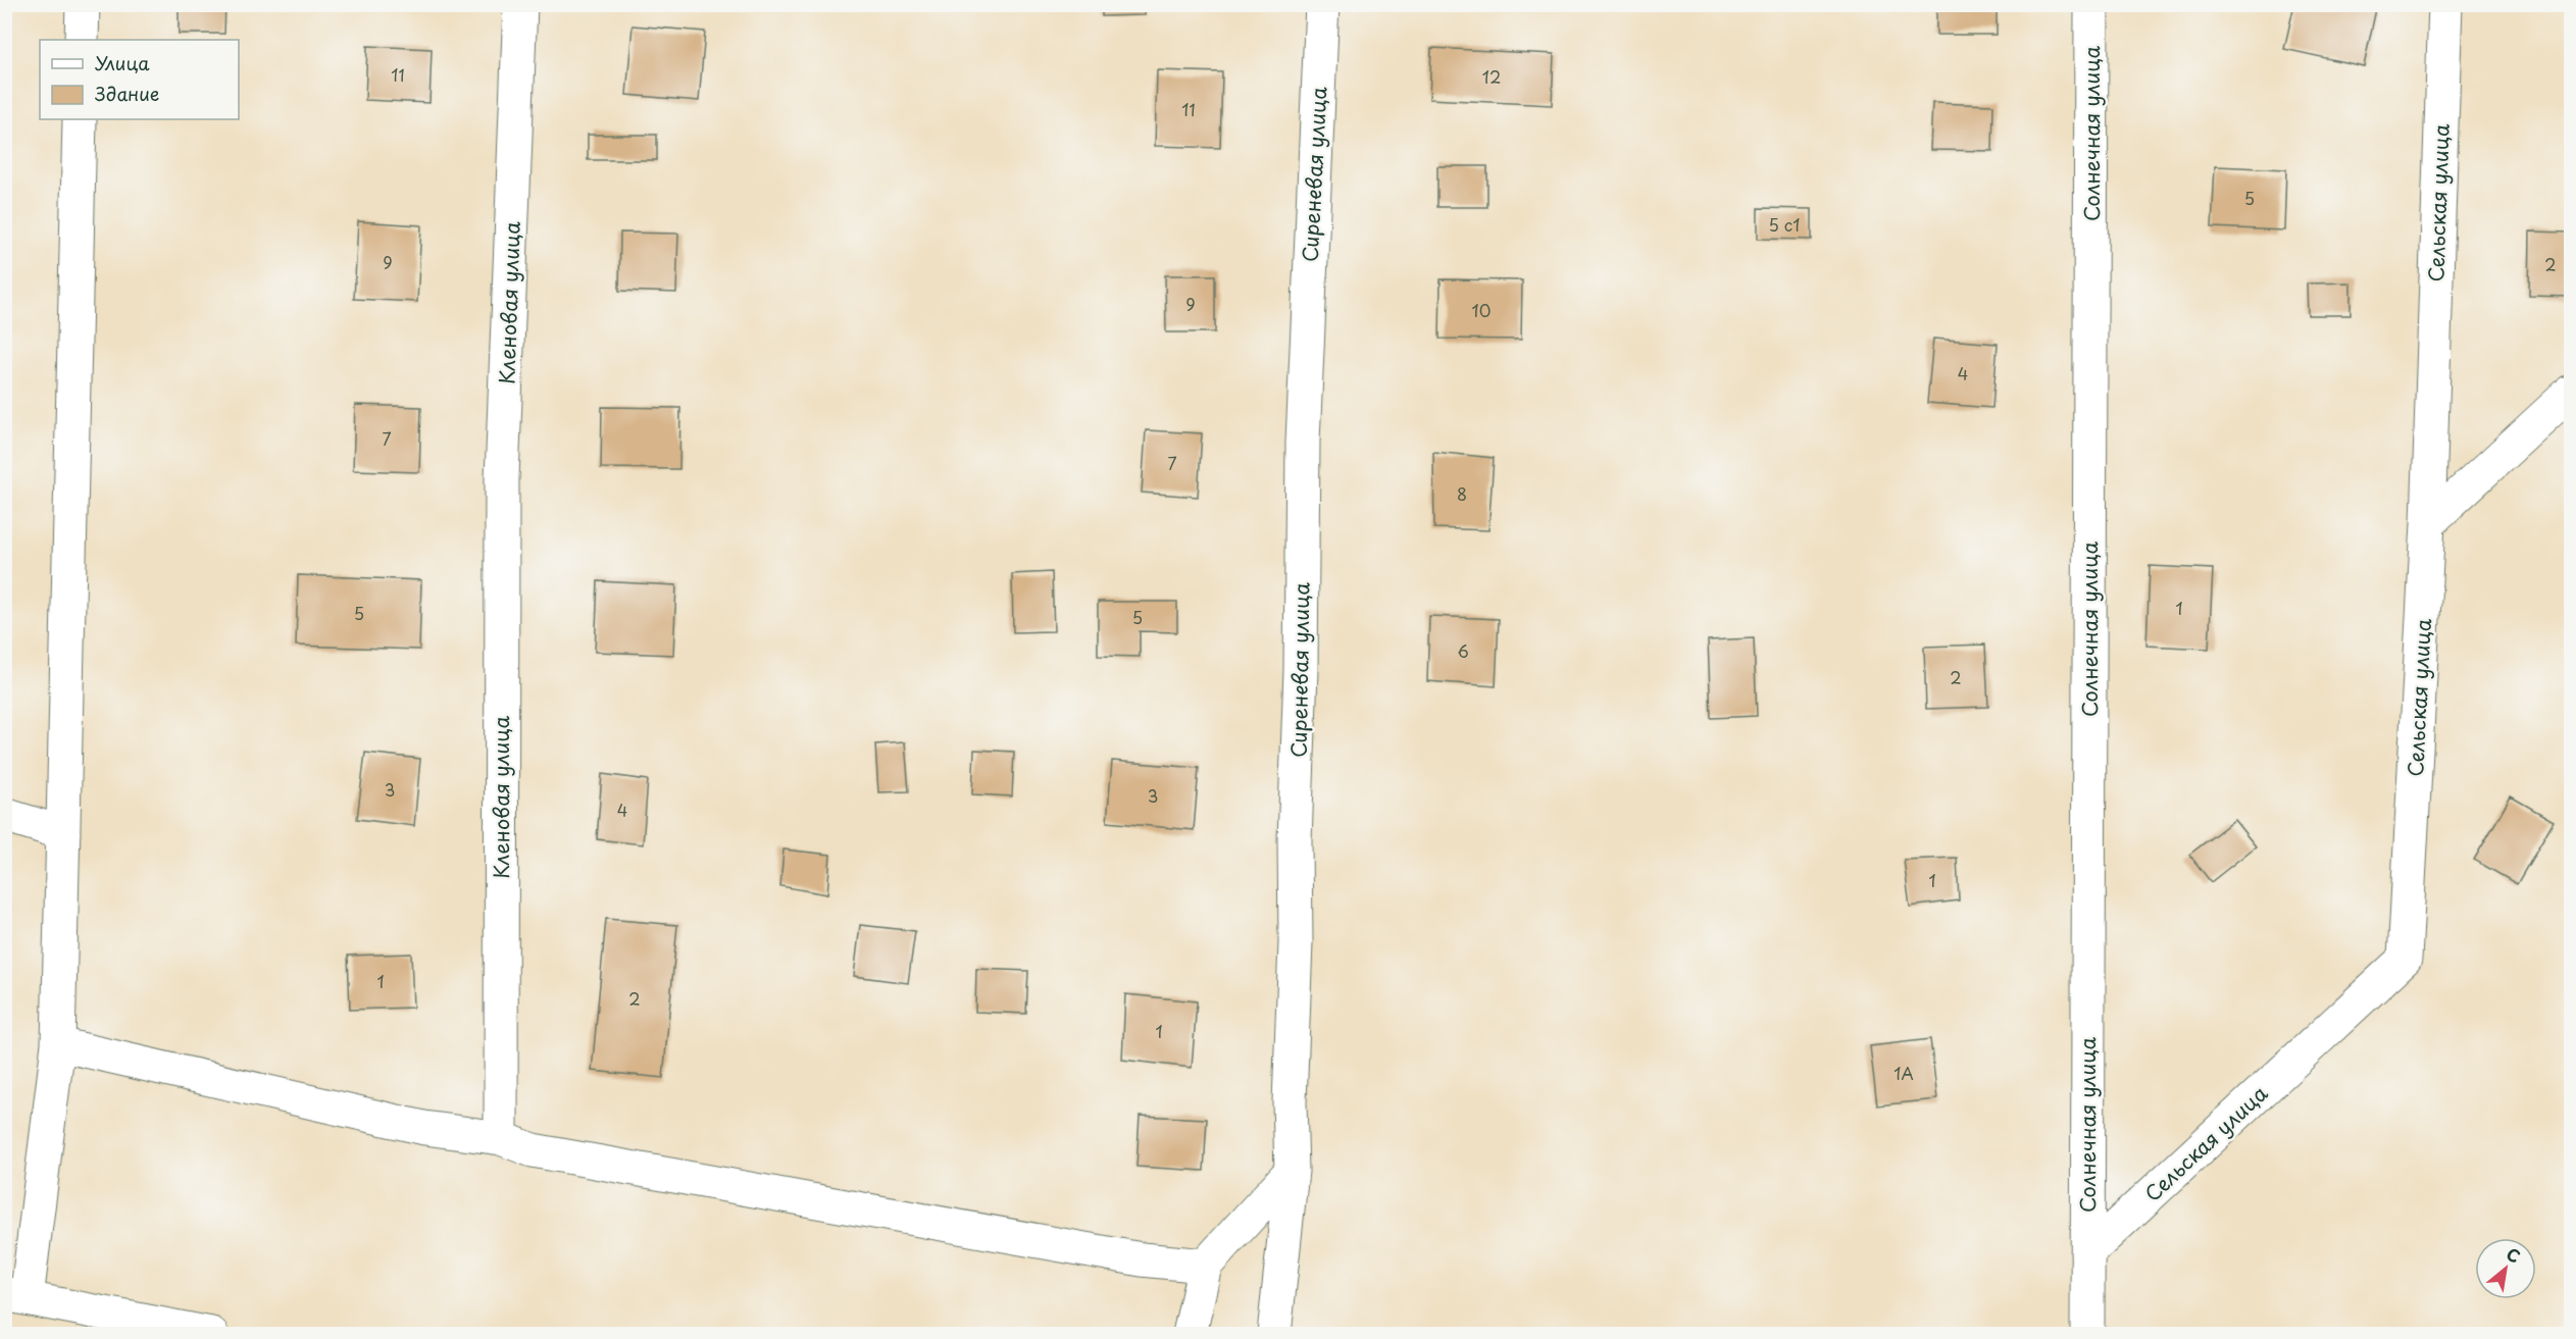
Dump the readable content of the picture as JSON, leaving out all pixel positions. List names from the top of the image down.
{
  "streets": {
    "street": [
      "Солнечная улица",
      "Сиреневая улица",
      "Сельская улица",
      "Кленовая улица"
    ]
  },
  "crossings": [
    ["Солнечная улица", "Сельская улица"]
  ],
  "house_numbers": [
    "11",
    "12",
    "11",
    "5",
    "5 с1",
    "9",
    "2",
    "9",
    "10",
    "4",
    "7",
    "7",
    "8",
    "1",
    "5",
    "5",
    "6",
    "2",
    "3",
    "3",
    "4",
    "1",
    "1",
    "2",
    "1",
    "1А"
  ],
  "legend": ["Улица", "Здание"],
  "north": "top right"
}
